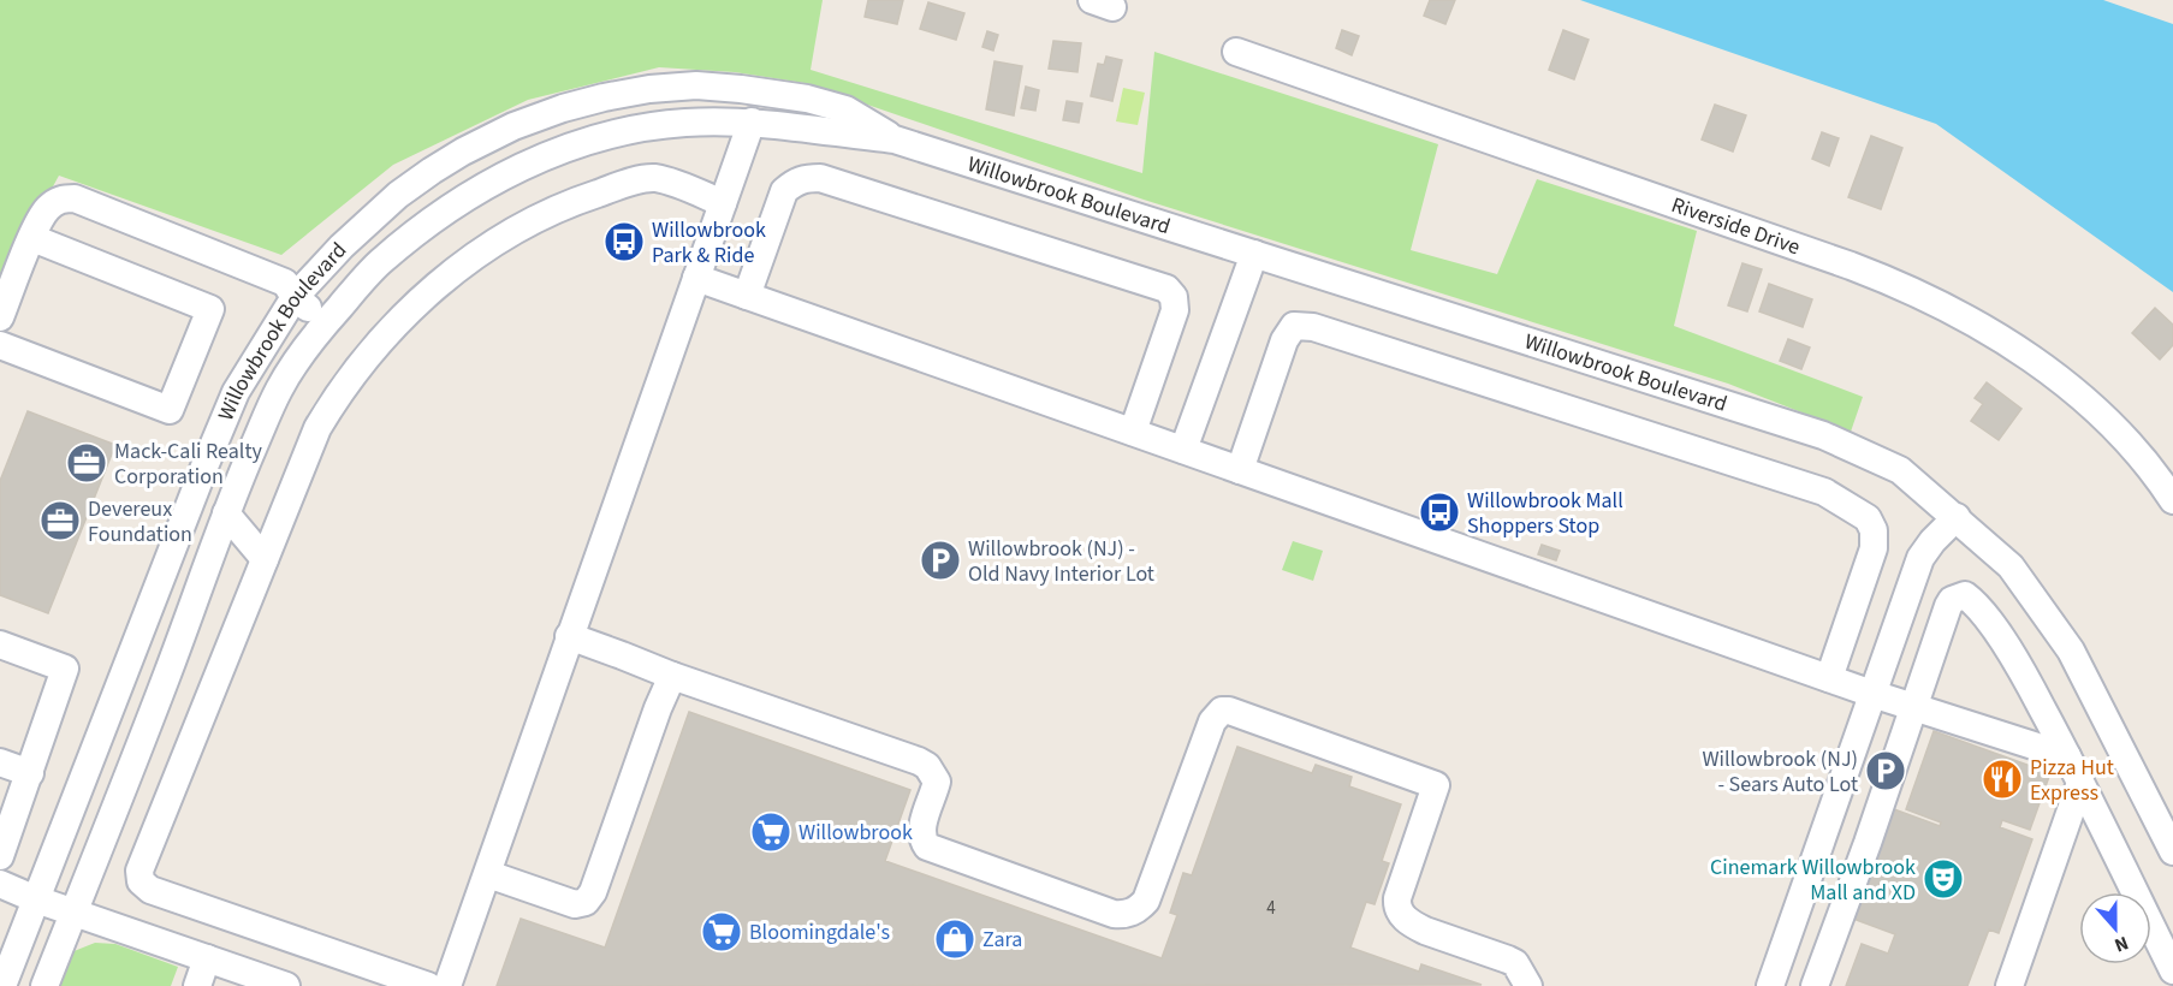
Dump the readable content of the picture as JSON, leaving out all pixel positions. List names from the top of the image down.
{
  "streets": {
    "street": ["Willowbrook Boulevard", "Riverside Drive"]
  },
  "places": {
    "bus stop": ["Willowbrook Park & Ride", "Willowbrook Mall Shoppers Stop"],
    "office": ["Mack-Cali Realty Corporation", "Devereux Foundation"],
    "parking": ["Willowbrook (NJ) - Old Navy Interior Lot", "Willowbrook (NJ) - Sears Auto Lot"],
    "restaurant": ["Pizza Hut Express"],
    "supermarket": ["Willowbrook", "Bloomingdale's"],
    "theatre": ["Cinemark Willowbrook Mall and XD"],
    "shop": ["Zara"]
  },
  "house_numbers": ["4"],
  "north": "bottom"
}
